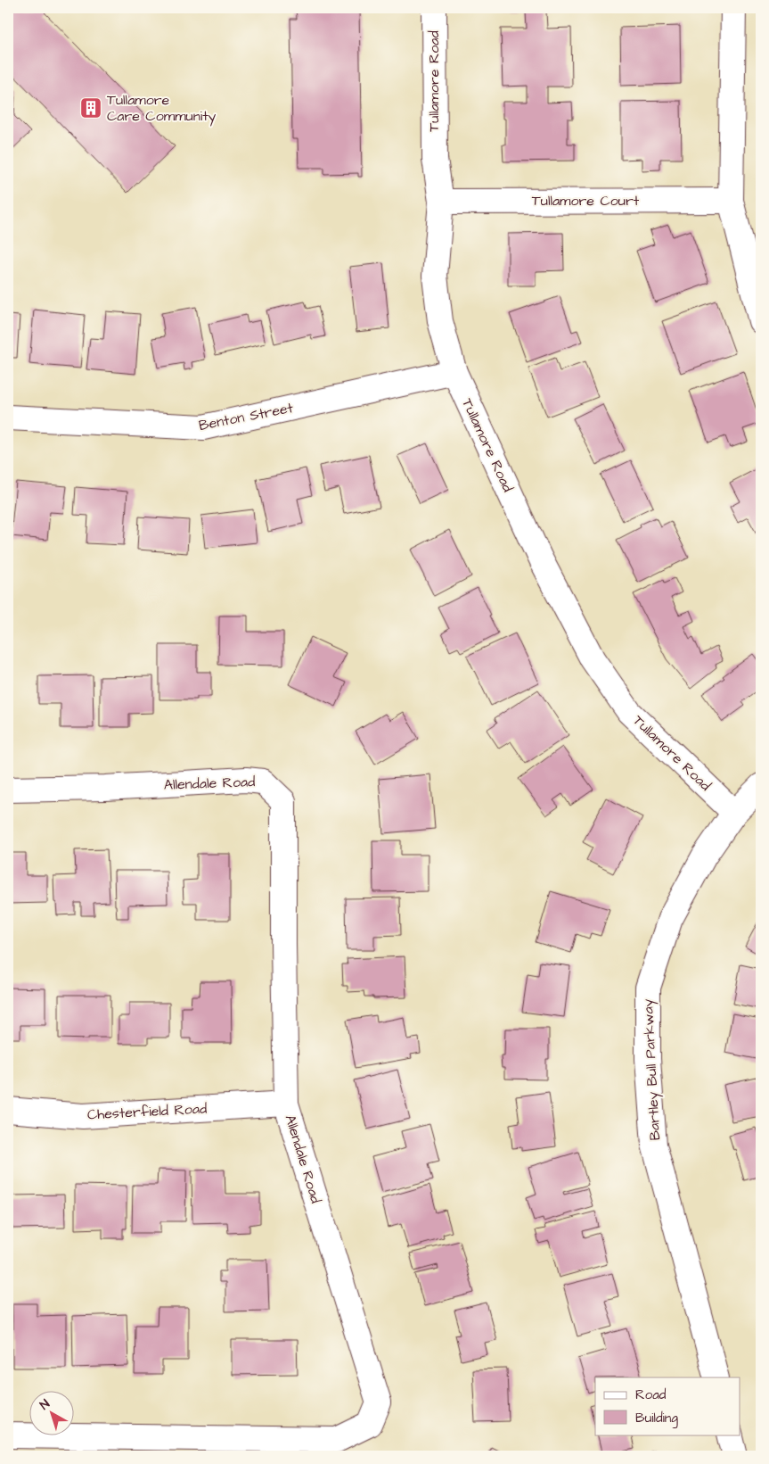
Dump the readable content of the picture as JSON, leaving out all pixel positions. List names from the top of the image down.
{
  "streets": {
    "street": [
      "Tullamore Road",
      "Tullamore Court",
      "Benton Street",
      "Allendale Road",
      "Bartley Bull Parkway",
      "Chesterfield Road"
    ]
  },
  "crossings": [
    ["Tullamore Road", "Tullamore Court"],
    ["Tullamore Road", "Benton Street"],
    ["Tullamore Road", "Bartley Bull Parkway"],
    ["Allendale Road", "Chesterfield Road"]
  ],
  "places": {
    "building": ["Tullamore Care Community"]
  },
  "legend": ["Road", "Building"],
  "north": "top left"
}
